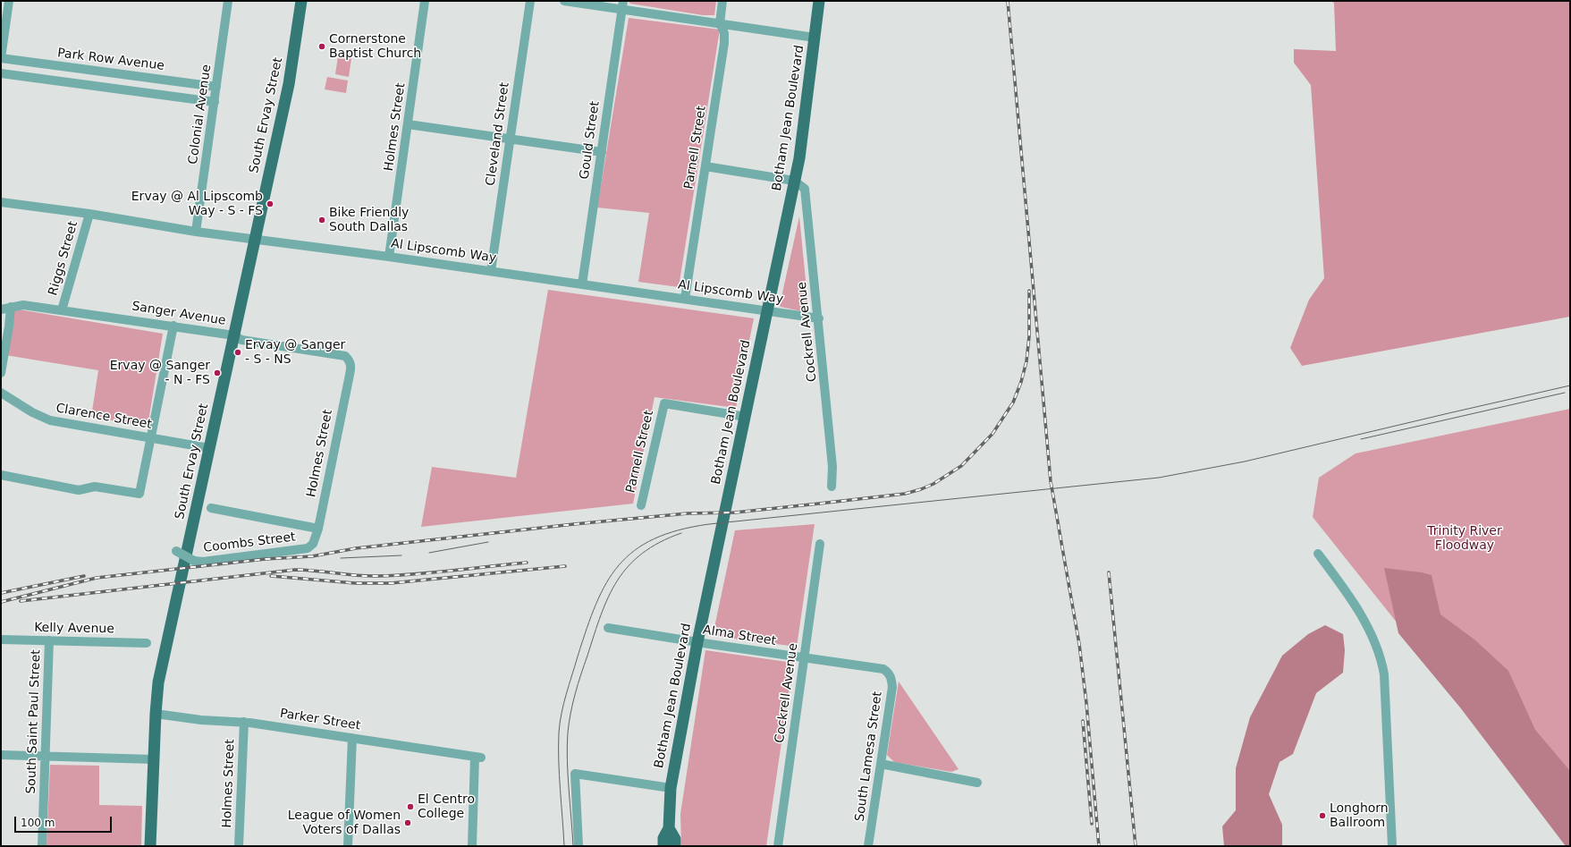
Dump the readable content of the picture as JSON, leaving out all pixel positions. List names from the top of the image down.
{
  "streets": {
    "main road": ["South Ervay Street", "Botham Jean Boulevard"],
    "street": [
      "Park Row Avenue",
      "Colonial Avenue",
      "Holmes Street",
      "Cleveland Street",
      "Gould Street",
      "Parnell Street",
      "Al Lipscomb Way",
      "Riggs Street",
      "Sanger Avenue",
      "Cockrell Avenue",
      "Clarence Street",
      "Coombs Street",
      "Kelly Avenue",
      "Alma Street",
      "Parker Street",
      "South Saint Paul Street",
      "South Lamesa Street"
    ]
  },
  "crossings": [
    ["Park Row Avenue", "Colonial Avenue"],
    ["Colonial Avenue", "Al Lipscomb Way"],
    ["South Ervay Street", "Al Lipscomb Way"],
    ["South Ervay Street", "Sanger Avenue"],
    ["South Ervay Street", "Clarence Street"],
    ["South Ervay Street", "Parker Street"],
    ["Botham Jean Boulevard", "Parnell Street"],
    ["Botham Jean Boulevard", "Al Lipscomb Way"],
    ["Botham Jean Boulevard", "Cockrell Avenue"],
    ["Botham Jean Boulevard", "Alma Street"],
    ["Holmes Street", "Al Lipscomb Way"],
    ["Holmes Street", "Sanger Avenue"],
    ["Holmes Street", "Coombs Street"],
    ["Holmes Street", "Parker Street"],
    ["Cleveland Street", "Al Lipscomb Way"],
    ["Gould Street", "Al Lipscomb Way"],
    ["Parnell Street", "Al Lipscomb Way"],
    ["Al Lipscomb Way", "Riggs Street"],
    ["Al Lipscomb Way", "Cockrell Avenue"],
    ["Riggs Street", "Sanger Avenue"],
    ["Cockrell Avenue", "Alma Street"],
    ["Kelly Avenue", "South Saint Paul Street"],
    ["Alma Street", "South Lamesa Street"]
  ],
  "parks": ["Trinity River Floodway"],
  "places": [
    "Cornerstone Baptist Church",
    "Ervay @ Al Lipscomb Way - S - FS",
    "Bike Friendly South Dallas",
    "Ervay @ Sanger - S - NS",
    "Ervay @ Sanger - N - FS",
    "El Centro College",
    "Longhorn Ballroom",
    "League of Women Voters of Dallas"
  ],
  "scale_bar": "100 m"
}
